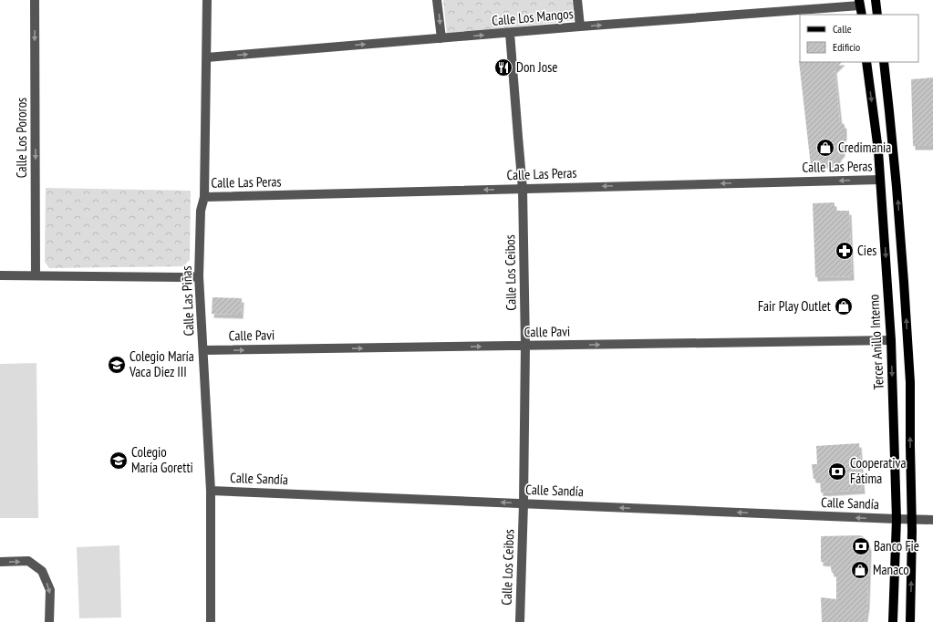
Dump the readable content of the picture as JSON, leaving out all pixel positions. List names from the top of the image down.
{
  "streets": {
    "main road": ["Tercer Anillo Interno"],
    "street": [
      "Calle Los Mangos",
      "Calle Los Pororos",
      "Calle Las Peras",
      "Calle Los Ceibos",
      "Calle Las Piñas",
      "Calle Pavi",
      "Calle Sandía"
    ]
  },
  "crossings": [
    ["Calle Los Mangos", "Calle Los Ceibos"],
    ["Calle Los Mangos", "Calle Las Piñas"],
    ["Calle Las Peras", "Calle Los Ceibos"],
    ["Calle Las Peras", "Calle Las Piñas"],
    ["Calle Las Peras", "Tercer Anillo Interno"],
    ["Calle Los Ceibos", "Calle Pavi"],
    ["Calle Los Ceibos", "Calle Sandía"],
    ["Calle Las Piñas", "Calle Pavi"],
    ["Calle Las Piñas", "Calle Sandía"],
    ["Calle Pavi", "Tercer Anillo Interno"],
    ["Tercer Anillo Interno", "Calle Sandía"]
  ],
  "one_way": [
    "Calle Los Mangos",
    "Calle Los Pororos",
    "Calle Las Peras",
    "Calle Pavi",
    "Calle Sandía"
  ],
  "places": {
    "restaurant": ["Don Jose"],
    "shop": ["Credimania", "Fair Play Outlet", "Manaco"],
    "pharmacy": ["Cies"],
    "school or university": ["Colegio María Vaca Diez III", "Colegio María Goretti"],
    "bank": ["Cooperativa Fátima", "Banco Fie"]
  },
  "legend": ["Calle", "Edificio"]
}
